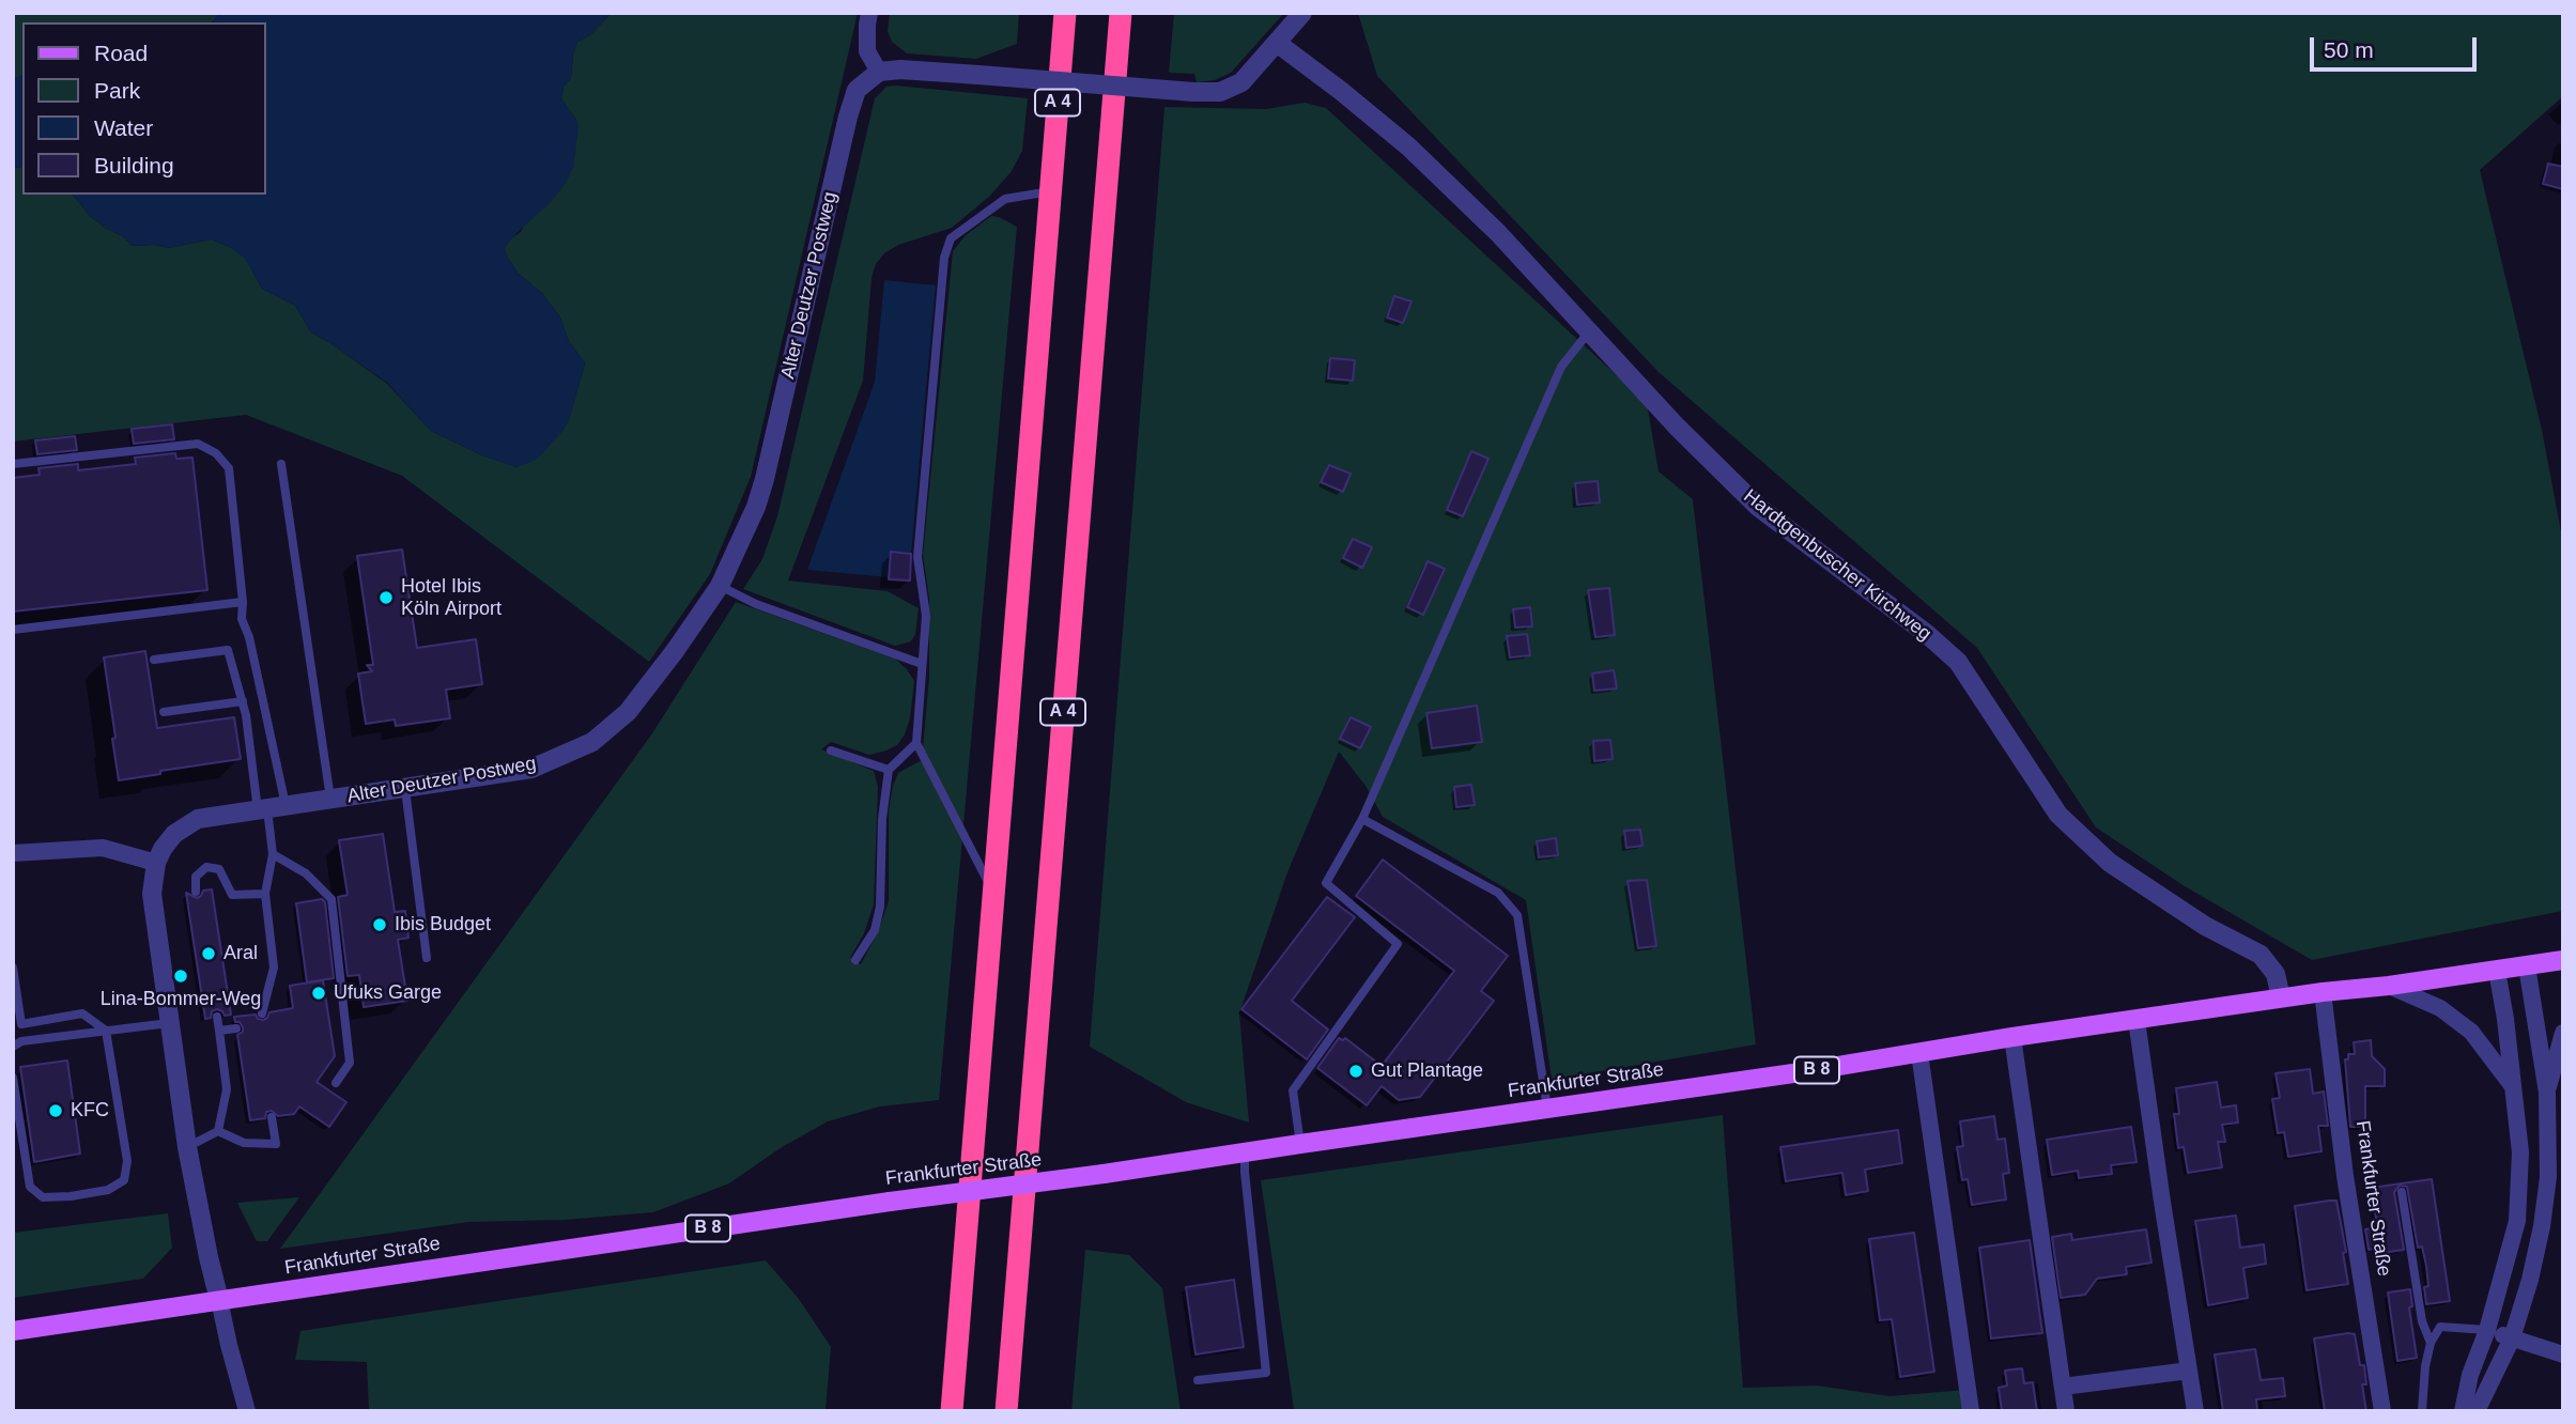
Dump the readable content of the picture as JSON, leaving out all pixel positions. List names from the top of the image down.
{
  "streets": {
    "highway": ["A 4"],
    "main road": ["B 8", "Frankfurter Straße"],
    "street": ["Alter Deutzer Postweg", "Hardtgenbuscher Kirchweg"]
  },
  "crossings": [
    ["Alter Deutzer Postweg", "Frankfurter Straße"],
    ["Hardtgenbuscher Kirchweg", "Frankfurter Straße"]
  ],
  "places": [
    "Hotel Ibis Köln Airport",
    "Ibis Budget",
    "Aral",
    "Lina-Bommer-Weg",
    "Ufuks Garge",
    "Gut Plantage",
    "KFC"
  ],
  "legend": [
    "Road",
    "Park",
    "Water",
    "Building"
  ],
  "scale_bar": "50 m"
}
